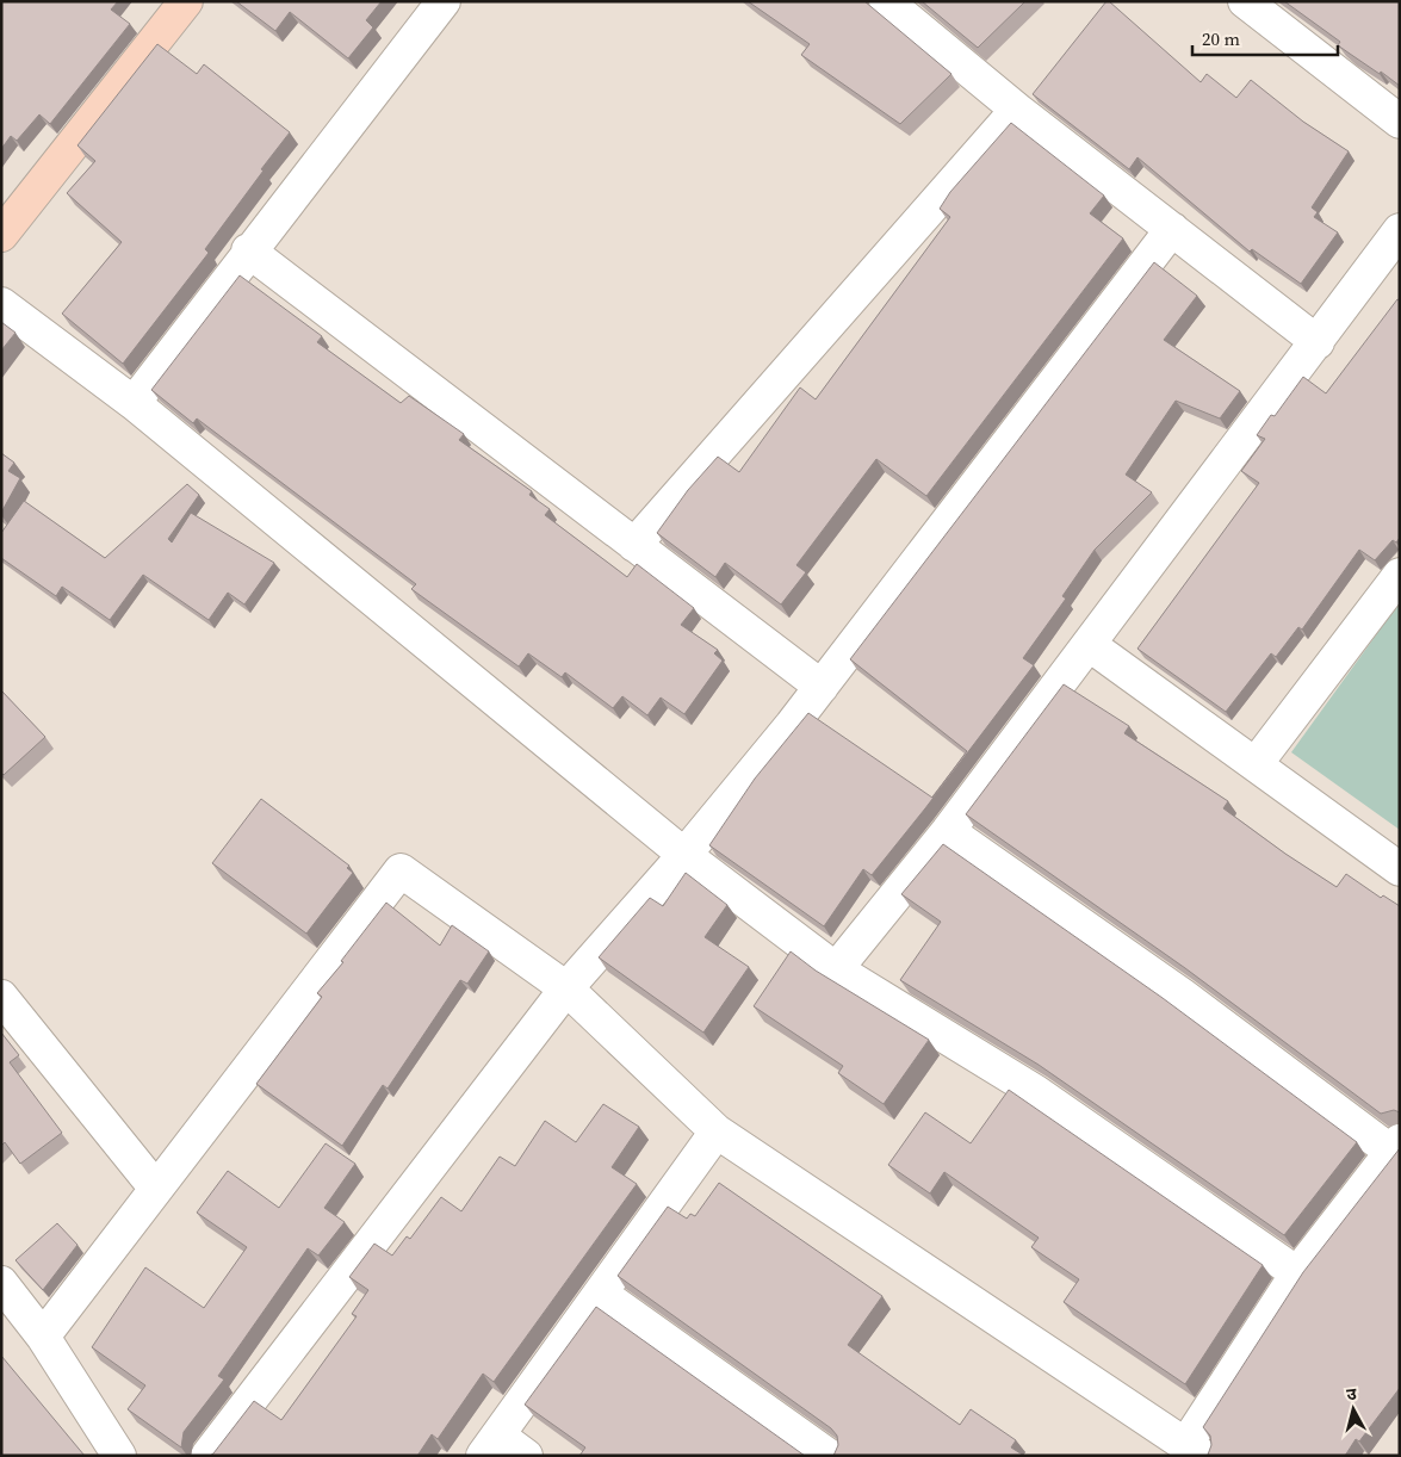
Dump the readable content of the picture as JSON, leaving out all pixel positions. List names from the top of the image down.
{
  "scale_bar": "20 m",
  "north": "top"
}
